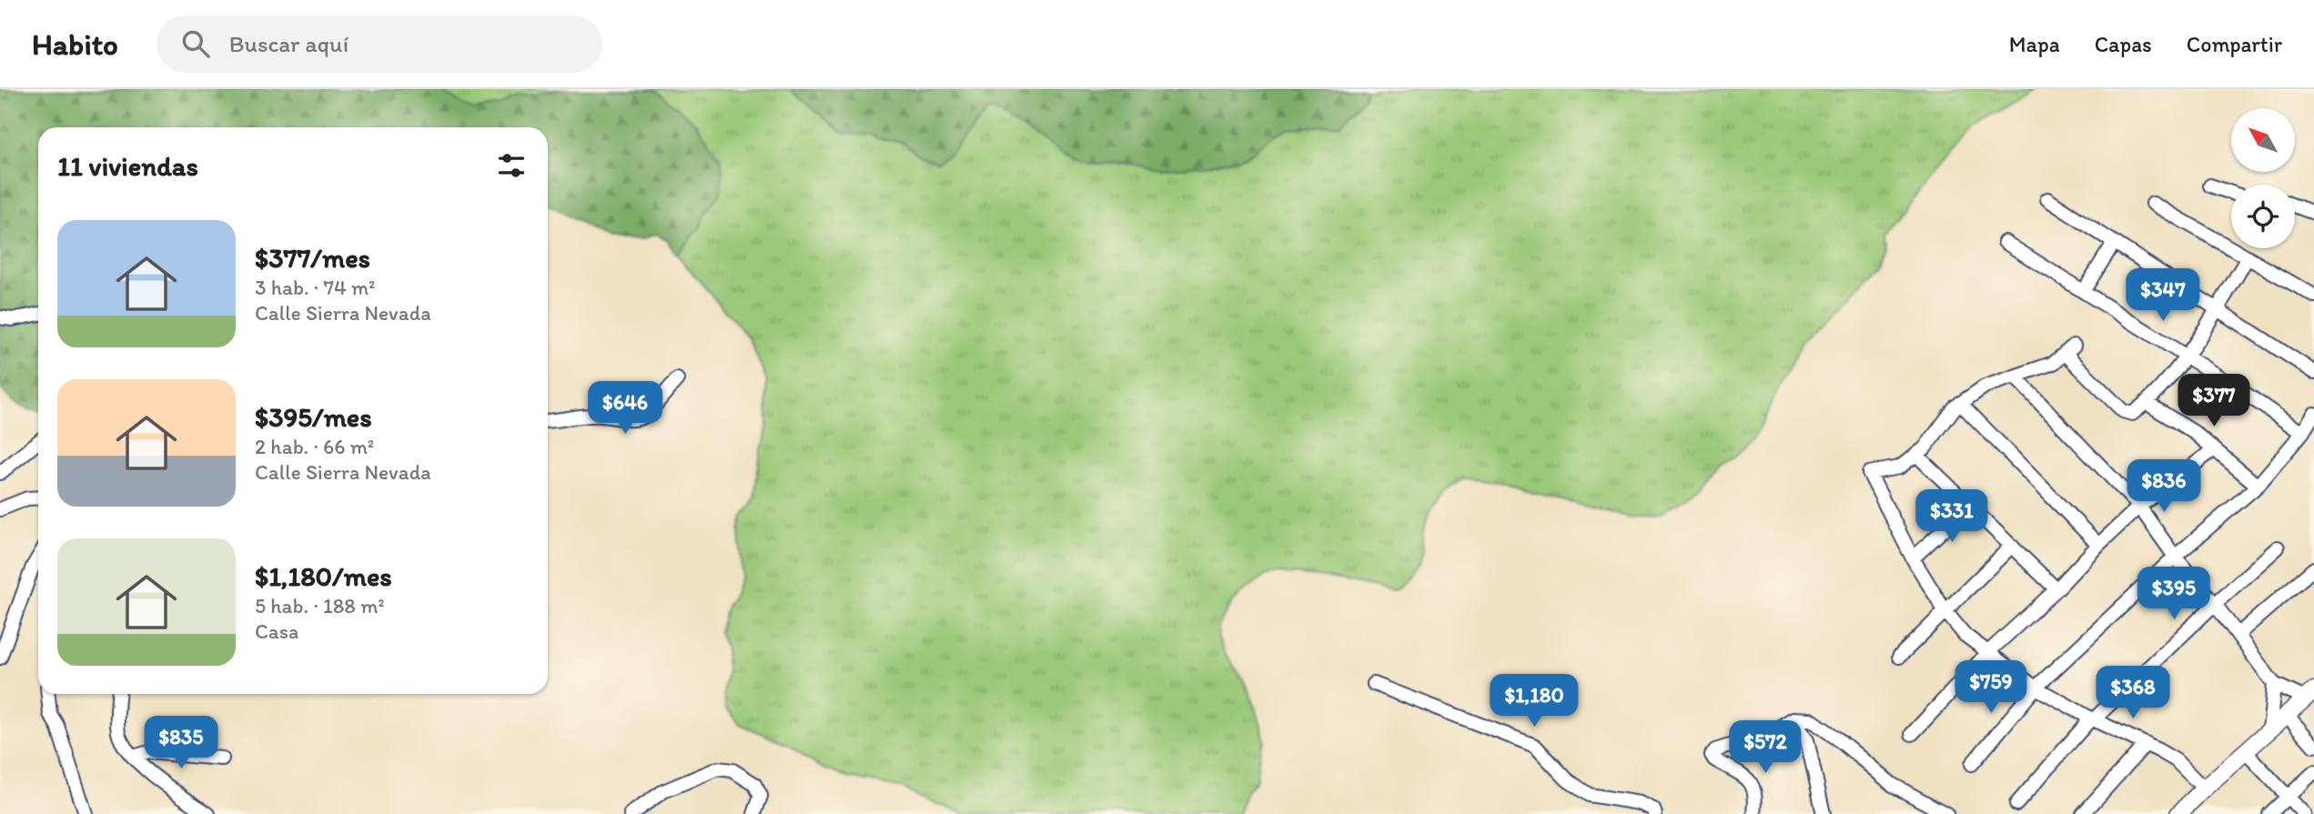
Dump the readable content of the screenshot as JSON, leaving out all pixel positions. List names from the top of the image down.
{
  "north": "top left",
  "page": {
    "header": "Habito",
    "search": "Buscar aquí",
    "nav": ["Mapa", "Capas", "Compartir"],
    "heading": "11 viviendas",
    "list": [
      {
        "name": "$377/mes",
        "note": "3 hab. · 74 m² · Calle Sierra Nevada"
      },
      {
        "name": "$395/mes",
        "note": "2 hab. · 66 m² · Calle Sierra Nevada"
      },
      {
        "name": "$1,180/mes",
        "note": "5 hab. · 188 m² · Casa"
      }
    ],
    "price": [
      "$347",
      "$377",
      "$646",
      "$836",
      "$331",
      "$395",
      "$759",
      "$368",
      "$1,180",
      "$835",
      "$572"
    ]
  }
}
